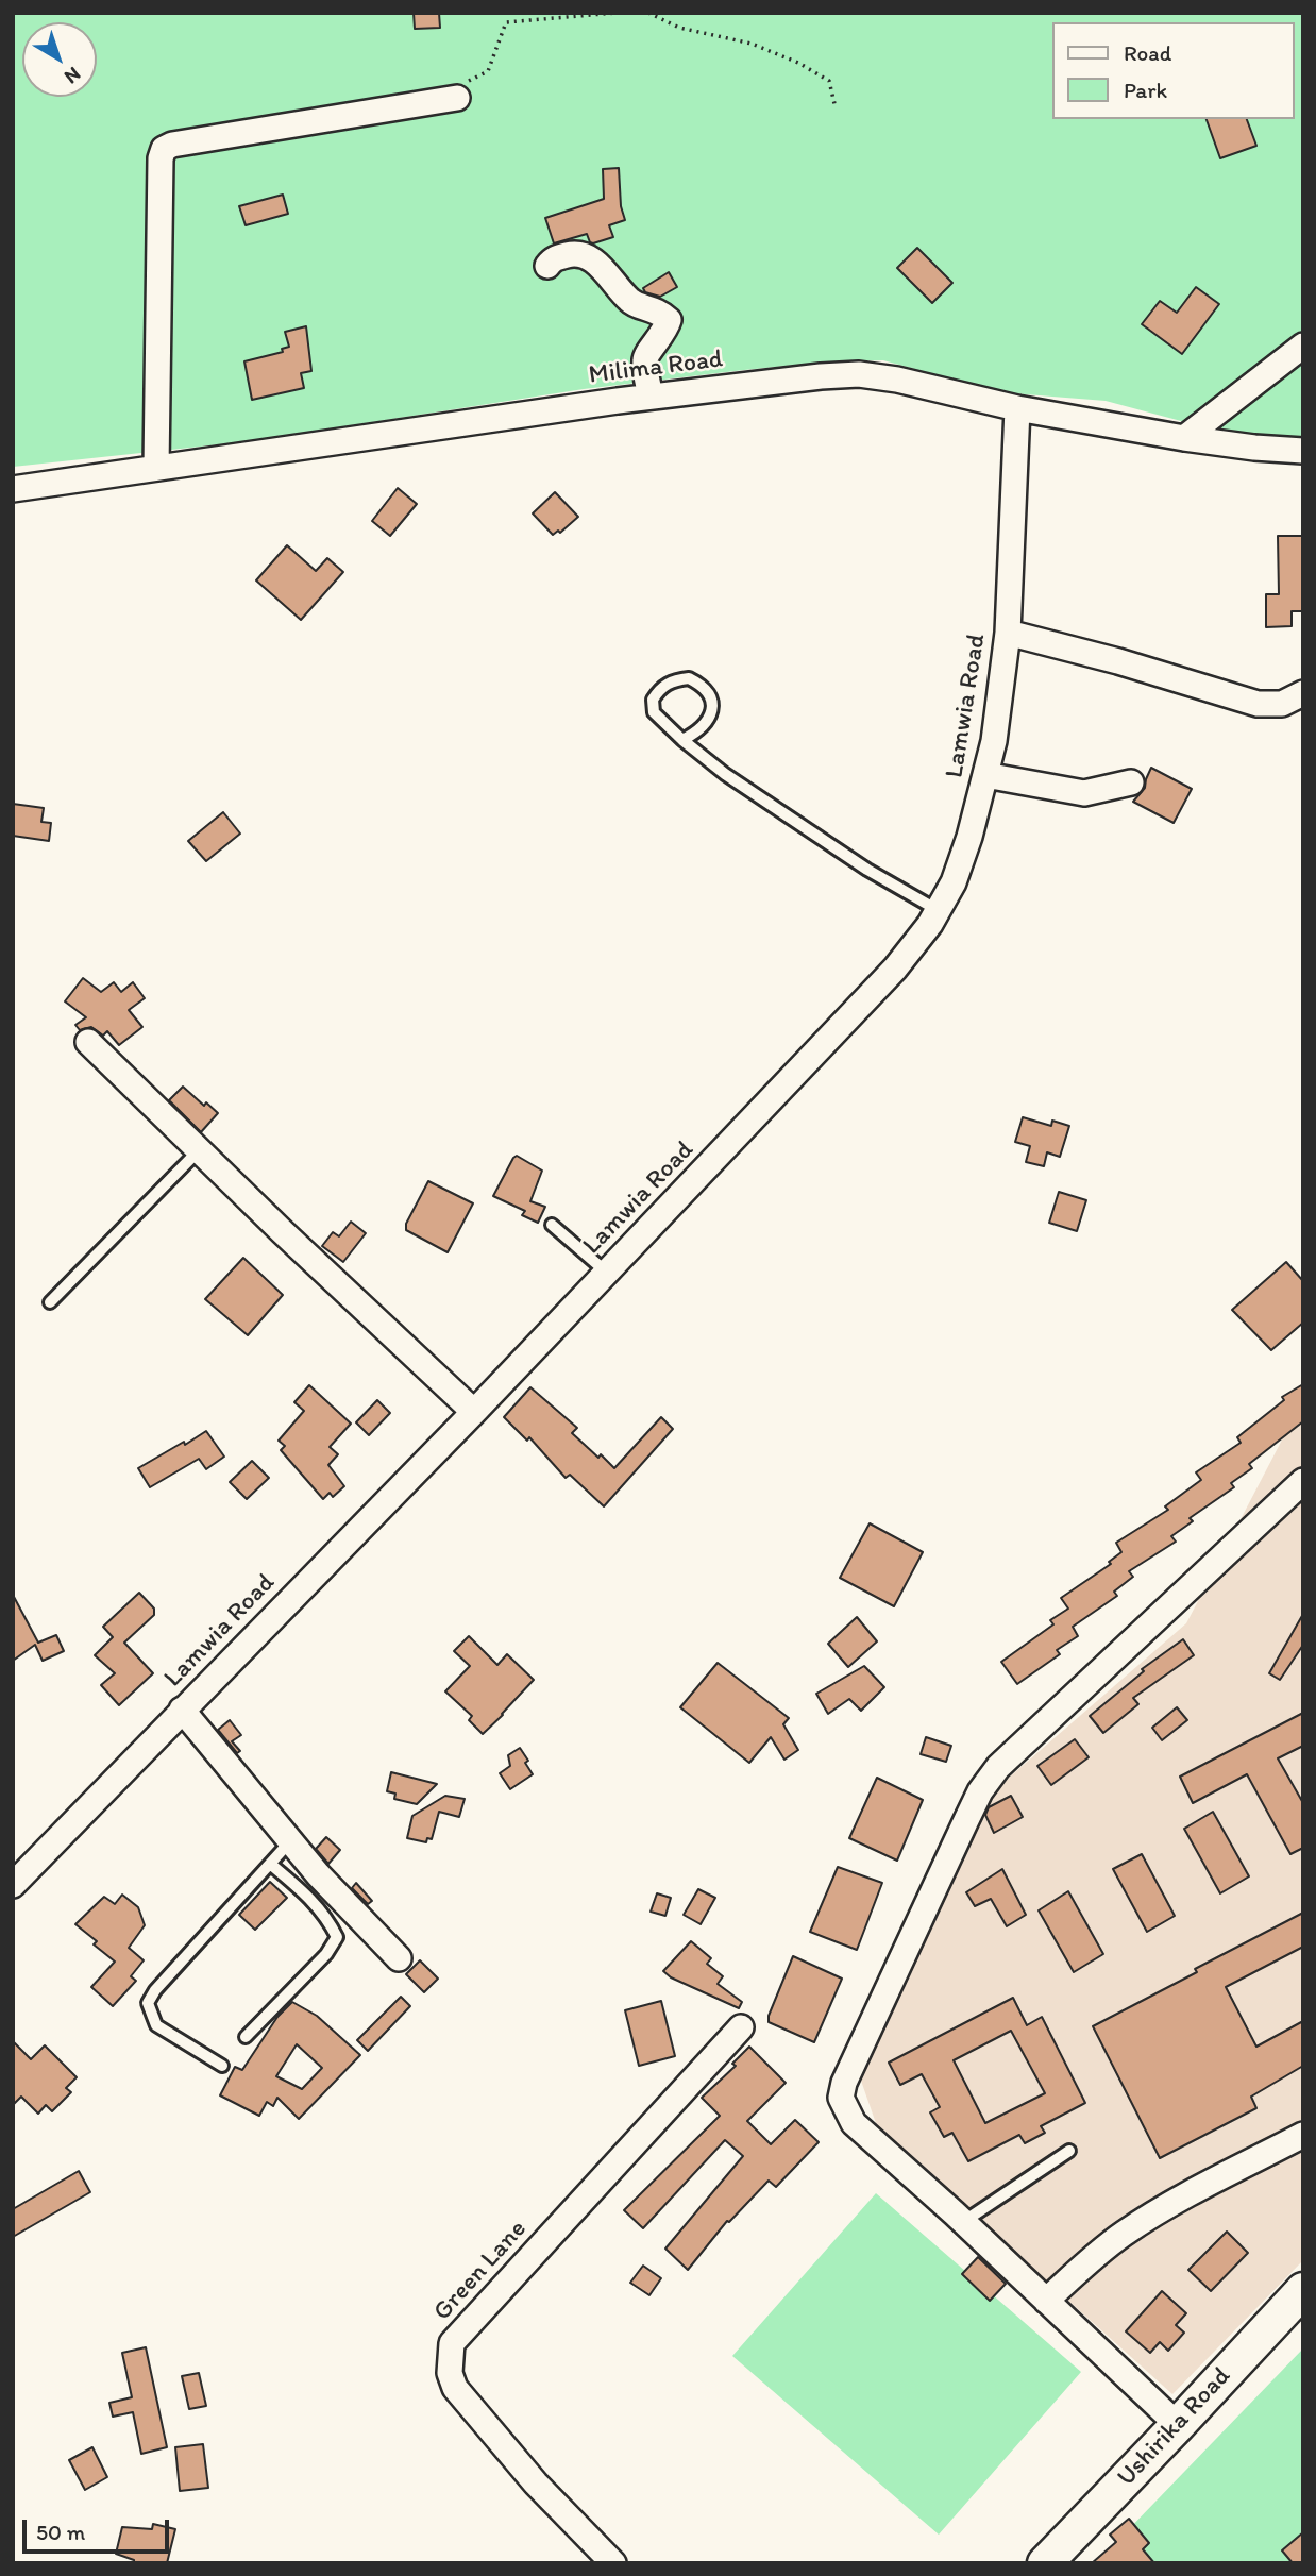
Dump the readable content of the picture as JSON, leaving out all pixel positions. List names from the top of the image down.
{
  "streets": {
    "street": [
      "Milima Road",
      "Lamwia Road",
      "Green Lane",
      "Ushirika Road"
    ]
  },
  "crossings": [
    ["Milima Road", "Lamwia Road"]
  ],
  "legend": ["Road", "Park"],
  "scale_bar": "50 m",
  "north": "bottom right"
}
